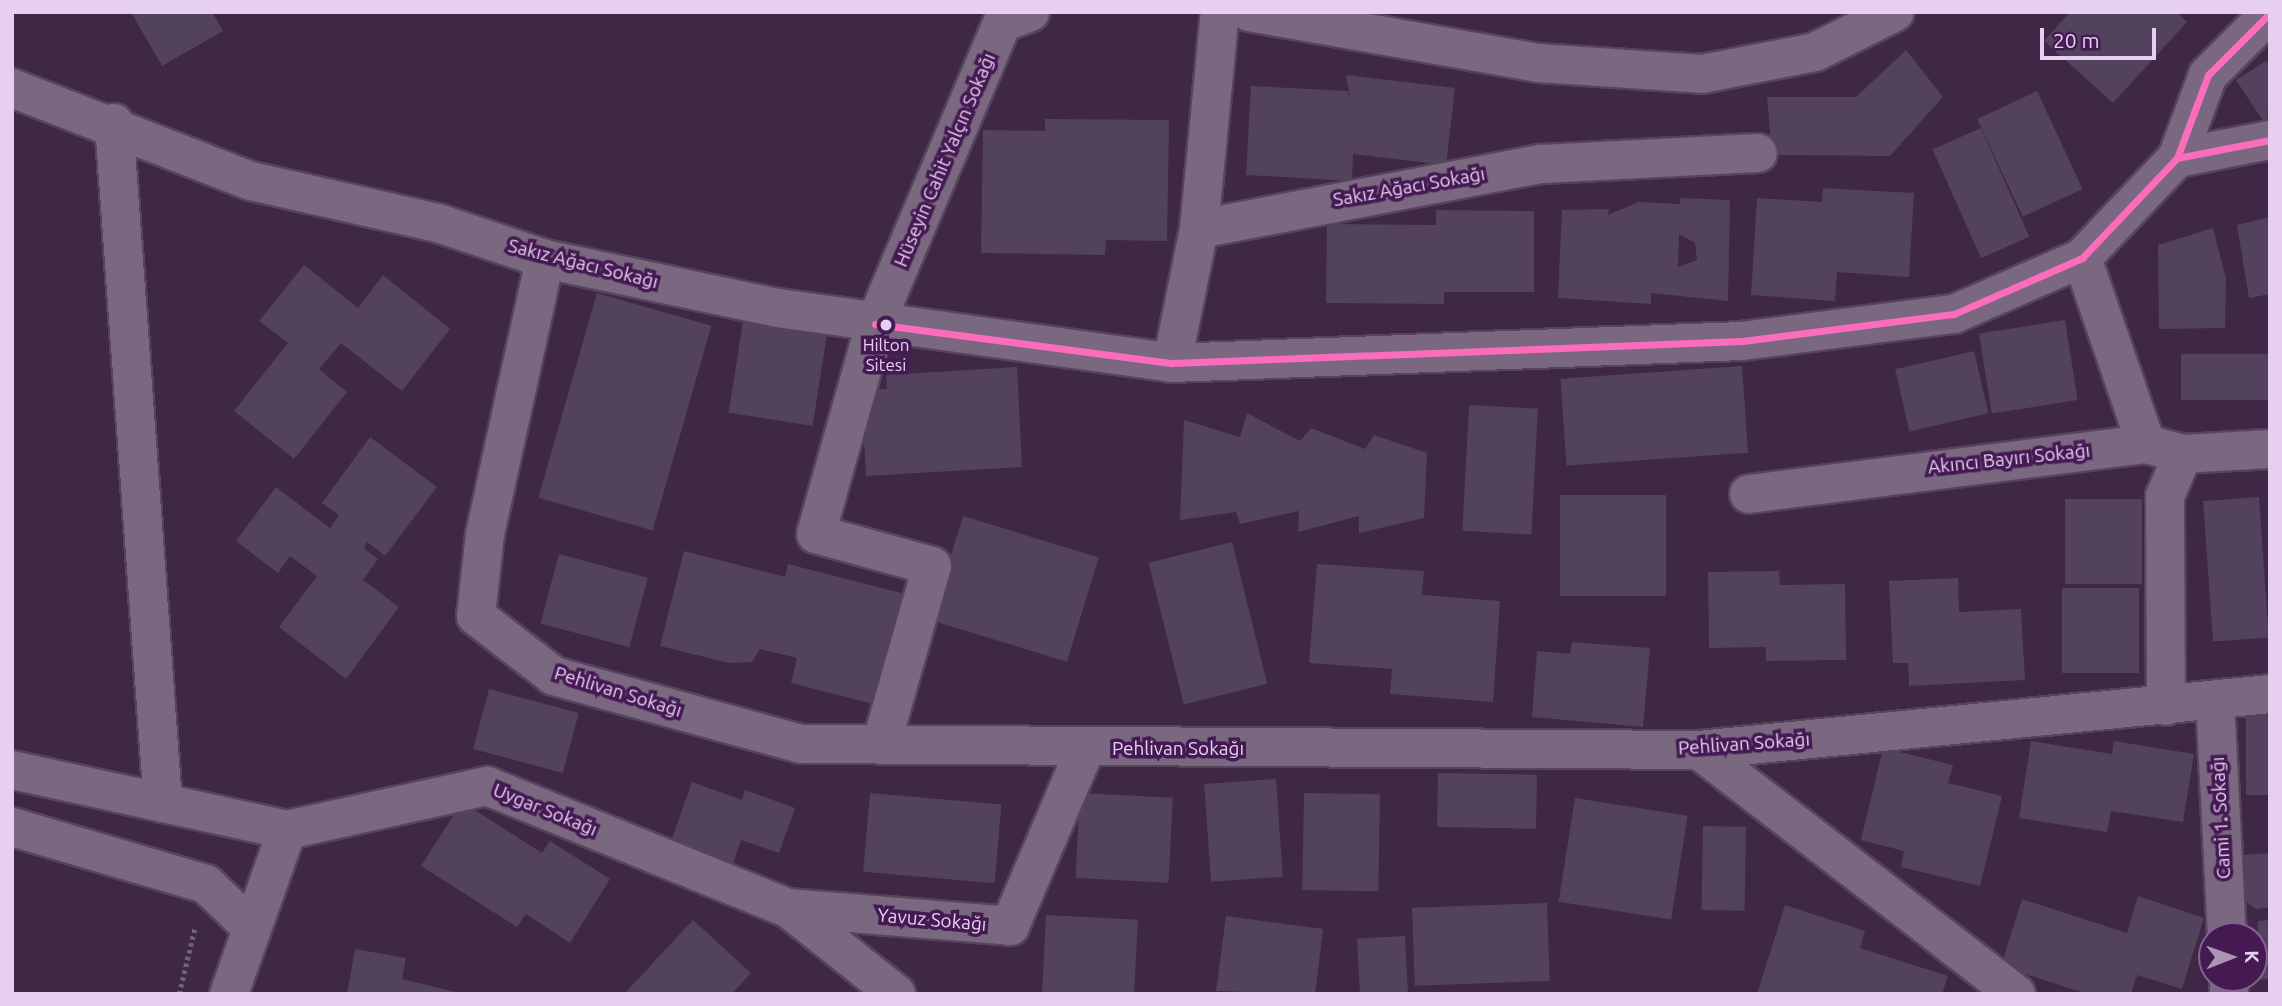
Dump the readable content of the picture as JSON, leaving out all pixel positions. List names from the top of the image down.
{
  "streets": {
    "street": [
      "Hüseyin Cahit Yalçın Sokağı",
      "Sakız Ağacı Sokağı",
      "Akıncı Bayırı Sokağı",
      "Pehlivan Sokağı",
      "Uygar Sokağı",
      "Cami 1. Sokağı",
      "Yavuz Sokağı"
    ]
  },
  "crossings": [
    ["Hüseyin Cahit Yalçın Sokağı", "Sakız Ağacı Sokağı"],
    ["Hüseyin Cahit Yalçın Sokağı", "Pehlivan Sokağı"],
    ["Sakız Ağacı Sokağı", "Pehlivan Sokağı"],
    ["Pehlivan Sokağı", "Cami 1. Sokağı"],
    ["Pehlivan Sokağı", "Yavuz Sokağı"],
    ["Uygar Sokağı", "Yavuz Sokağı"]
  ],
  "places": ["Hilton Sitesi"],
  "scale_bar": "20 m",
  "north": "right"
}
